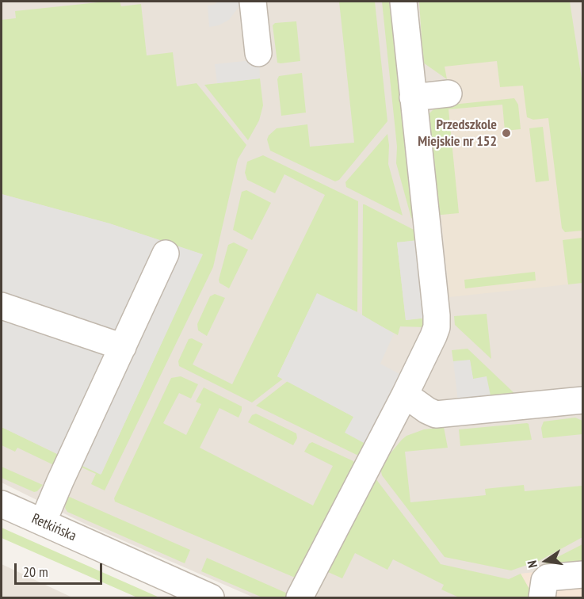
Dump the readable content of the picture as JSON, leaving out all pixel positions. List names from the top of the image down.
{
  "streets": {
    "street": ["Retkińska"]
  },
  "places": ["Przedszkole Miejskie nr 152"],
  "scale_bar": "20 m",
  "north": "left"
}
